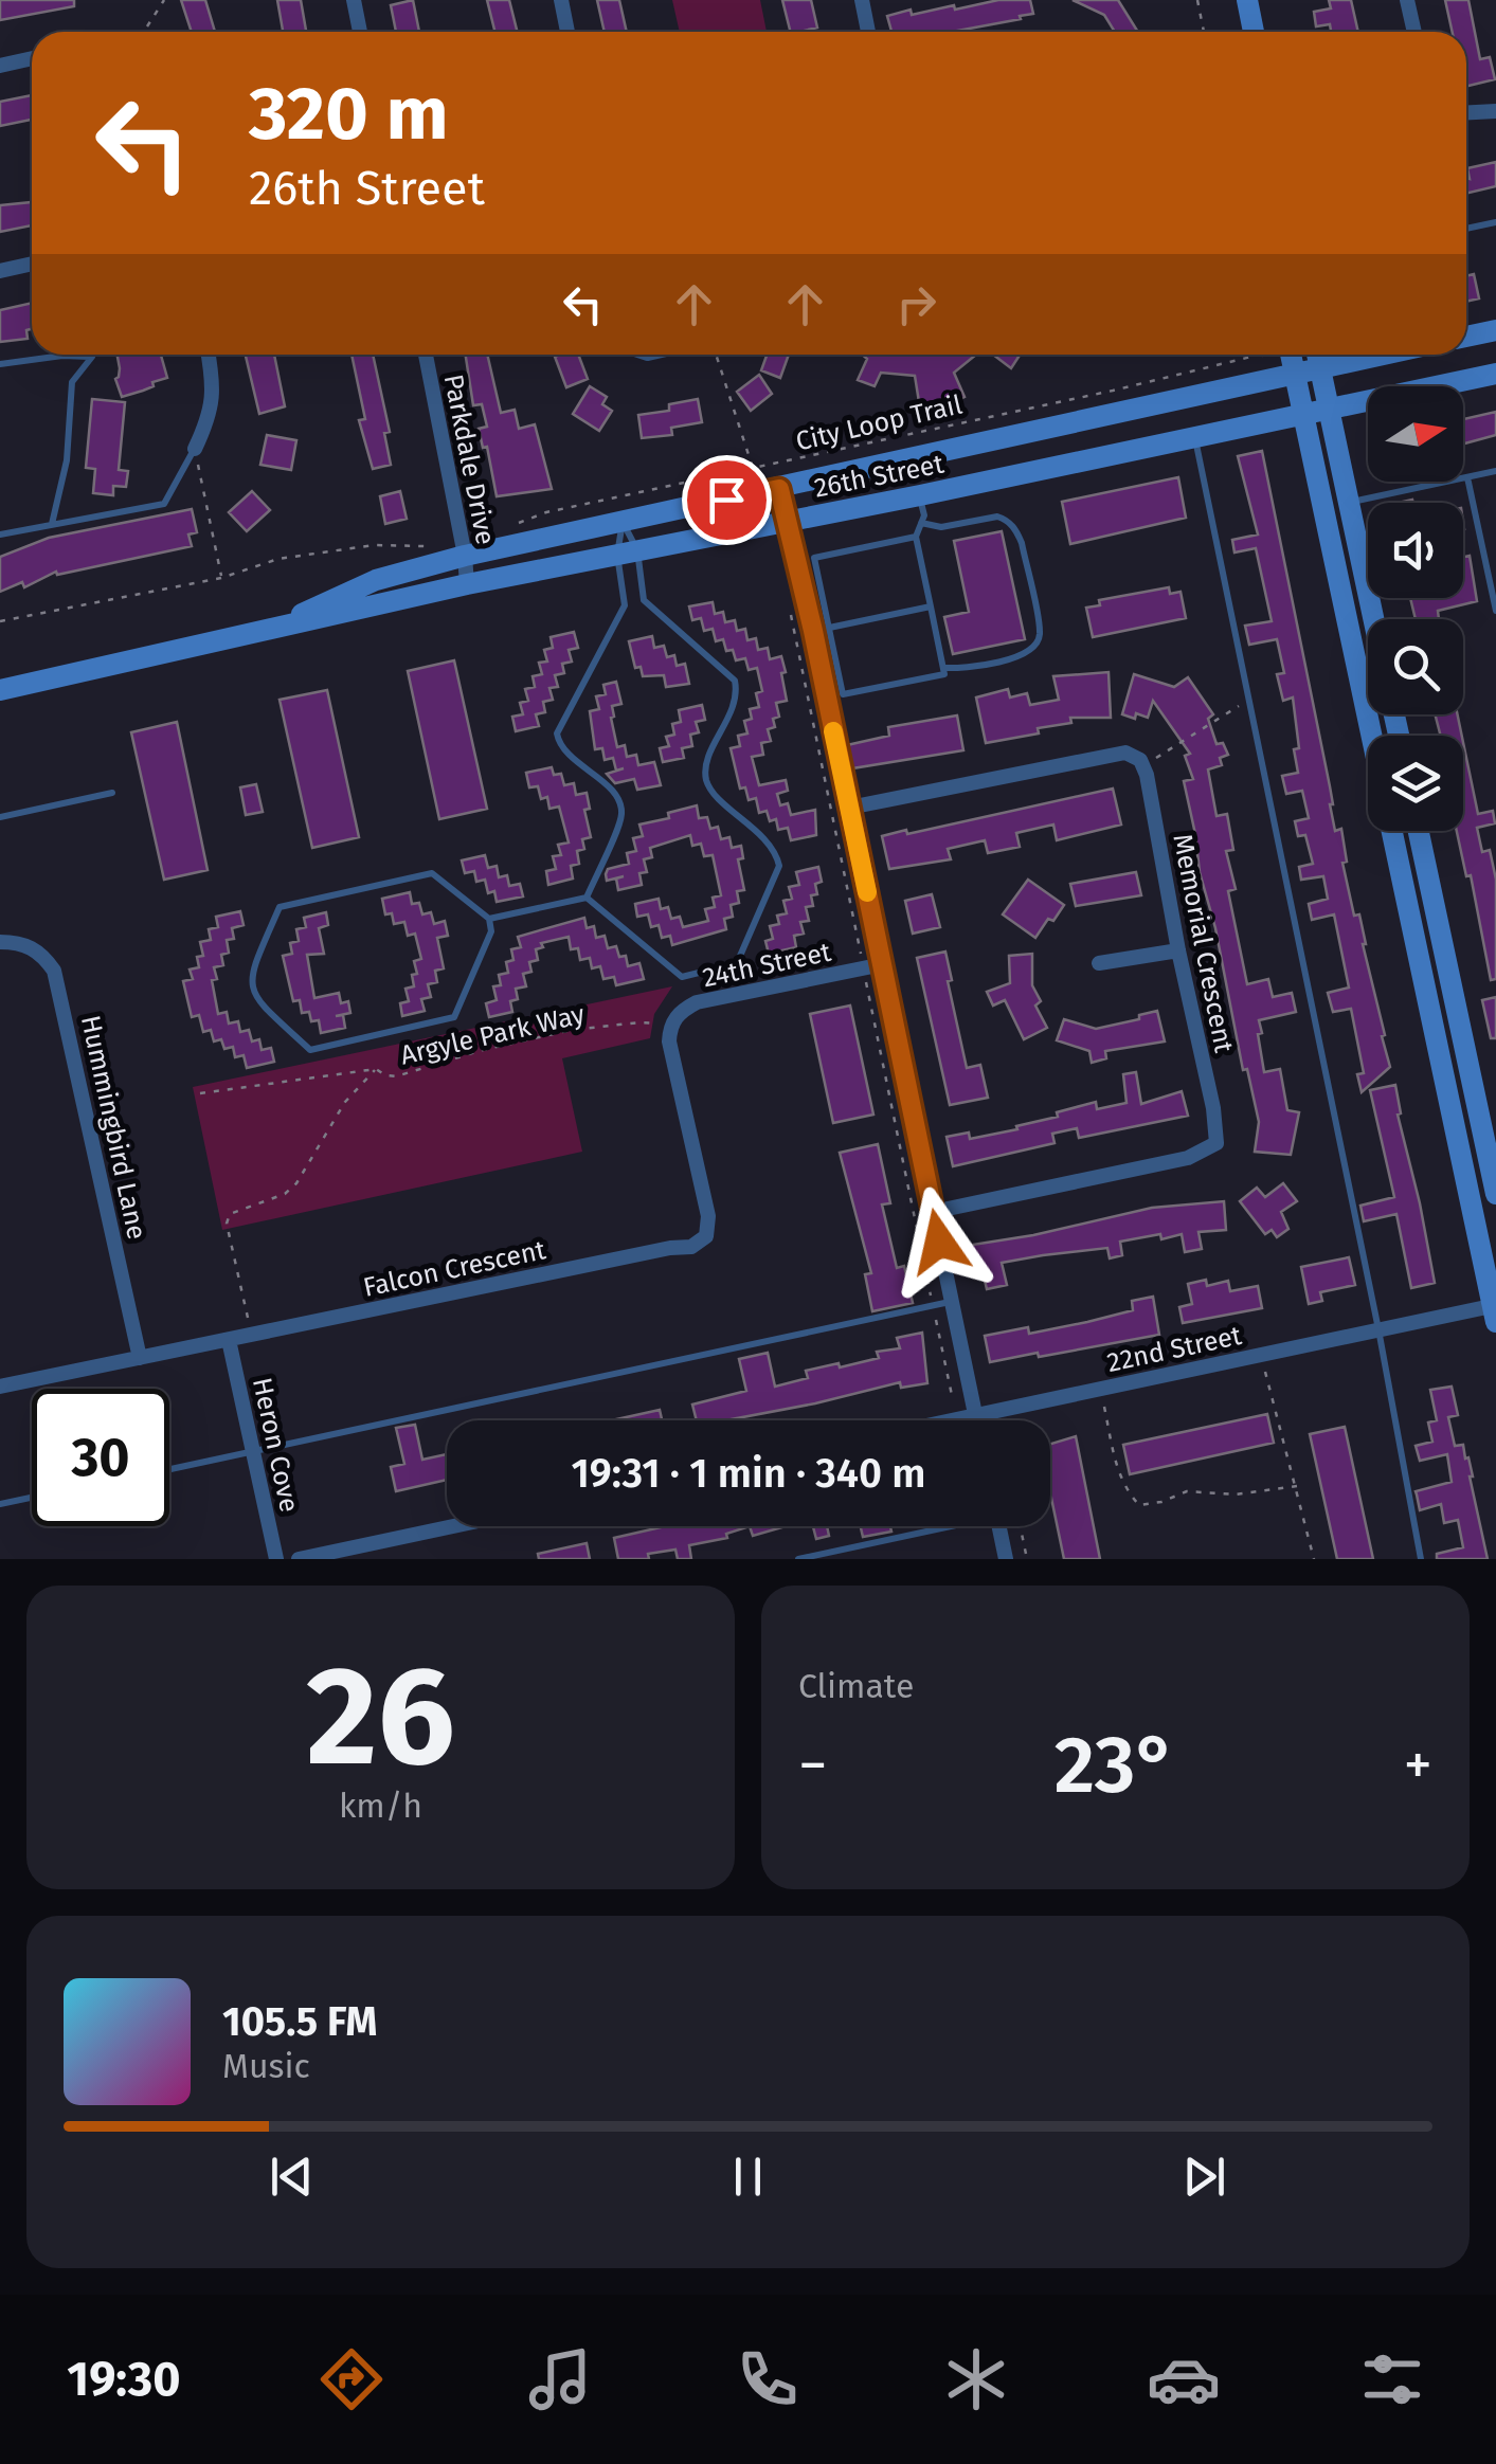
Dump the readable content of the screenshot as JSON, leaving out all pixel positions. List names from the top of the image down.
{
  "streets": {
    "street": [
      "Parkdale Drive",
      "26th Street",
      "Memorial Crescent",
      "24th Street",
      "Hummingbird Lane",
      "Falcon Crescent",
      "22nd Street",
      "Heron Cove"
    ],
    "path": ["City Loop Trail", "Argyle Park Way"]
  },
  "crossings": [
    ["Parkdale Drive", "26th Street"],
    ["24th Street", "Argyle Park Way"],
    ["24th Street", "Falcon Crescent"],
    ["Argyle Park Way", "Falcon Crescent"],
    ["Hummingbird Lane", "Falcon Crescent"],
    ["Falcon Crescent", "Heron Cove"]
  ],
  "north": "right",
  "page": {
    "turn": ["320 m", "26th Street"],
    "limit": "30",
    "trip": "19:31 · 1 min · 340 m",
    "tile": [
      ["26", "km/h"],
      "Climate"
    ],
    "heat": ["−", "23°", "+"],
    "song": ["105.5 FM", "Music"],
    "tabs": "19:30"
  }
}
